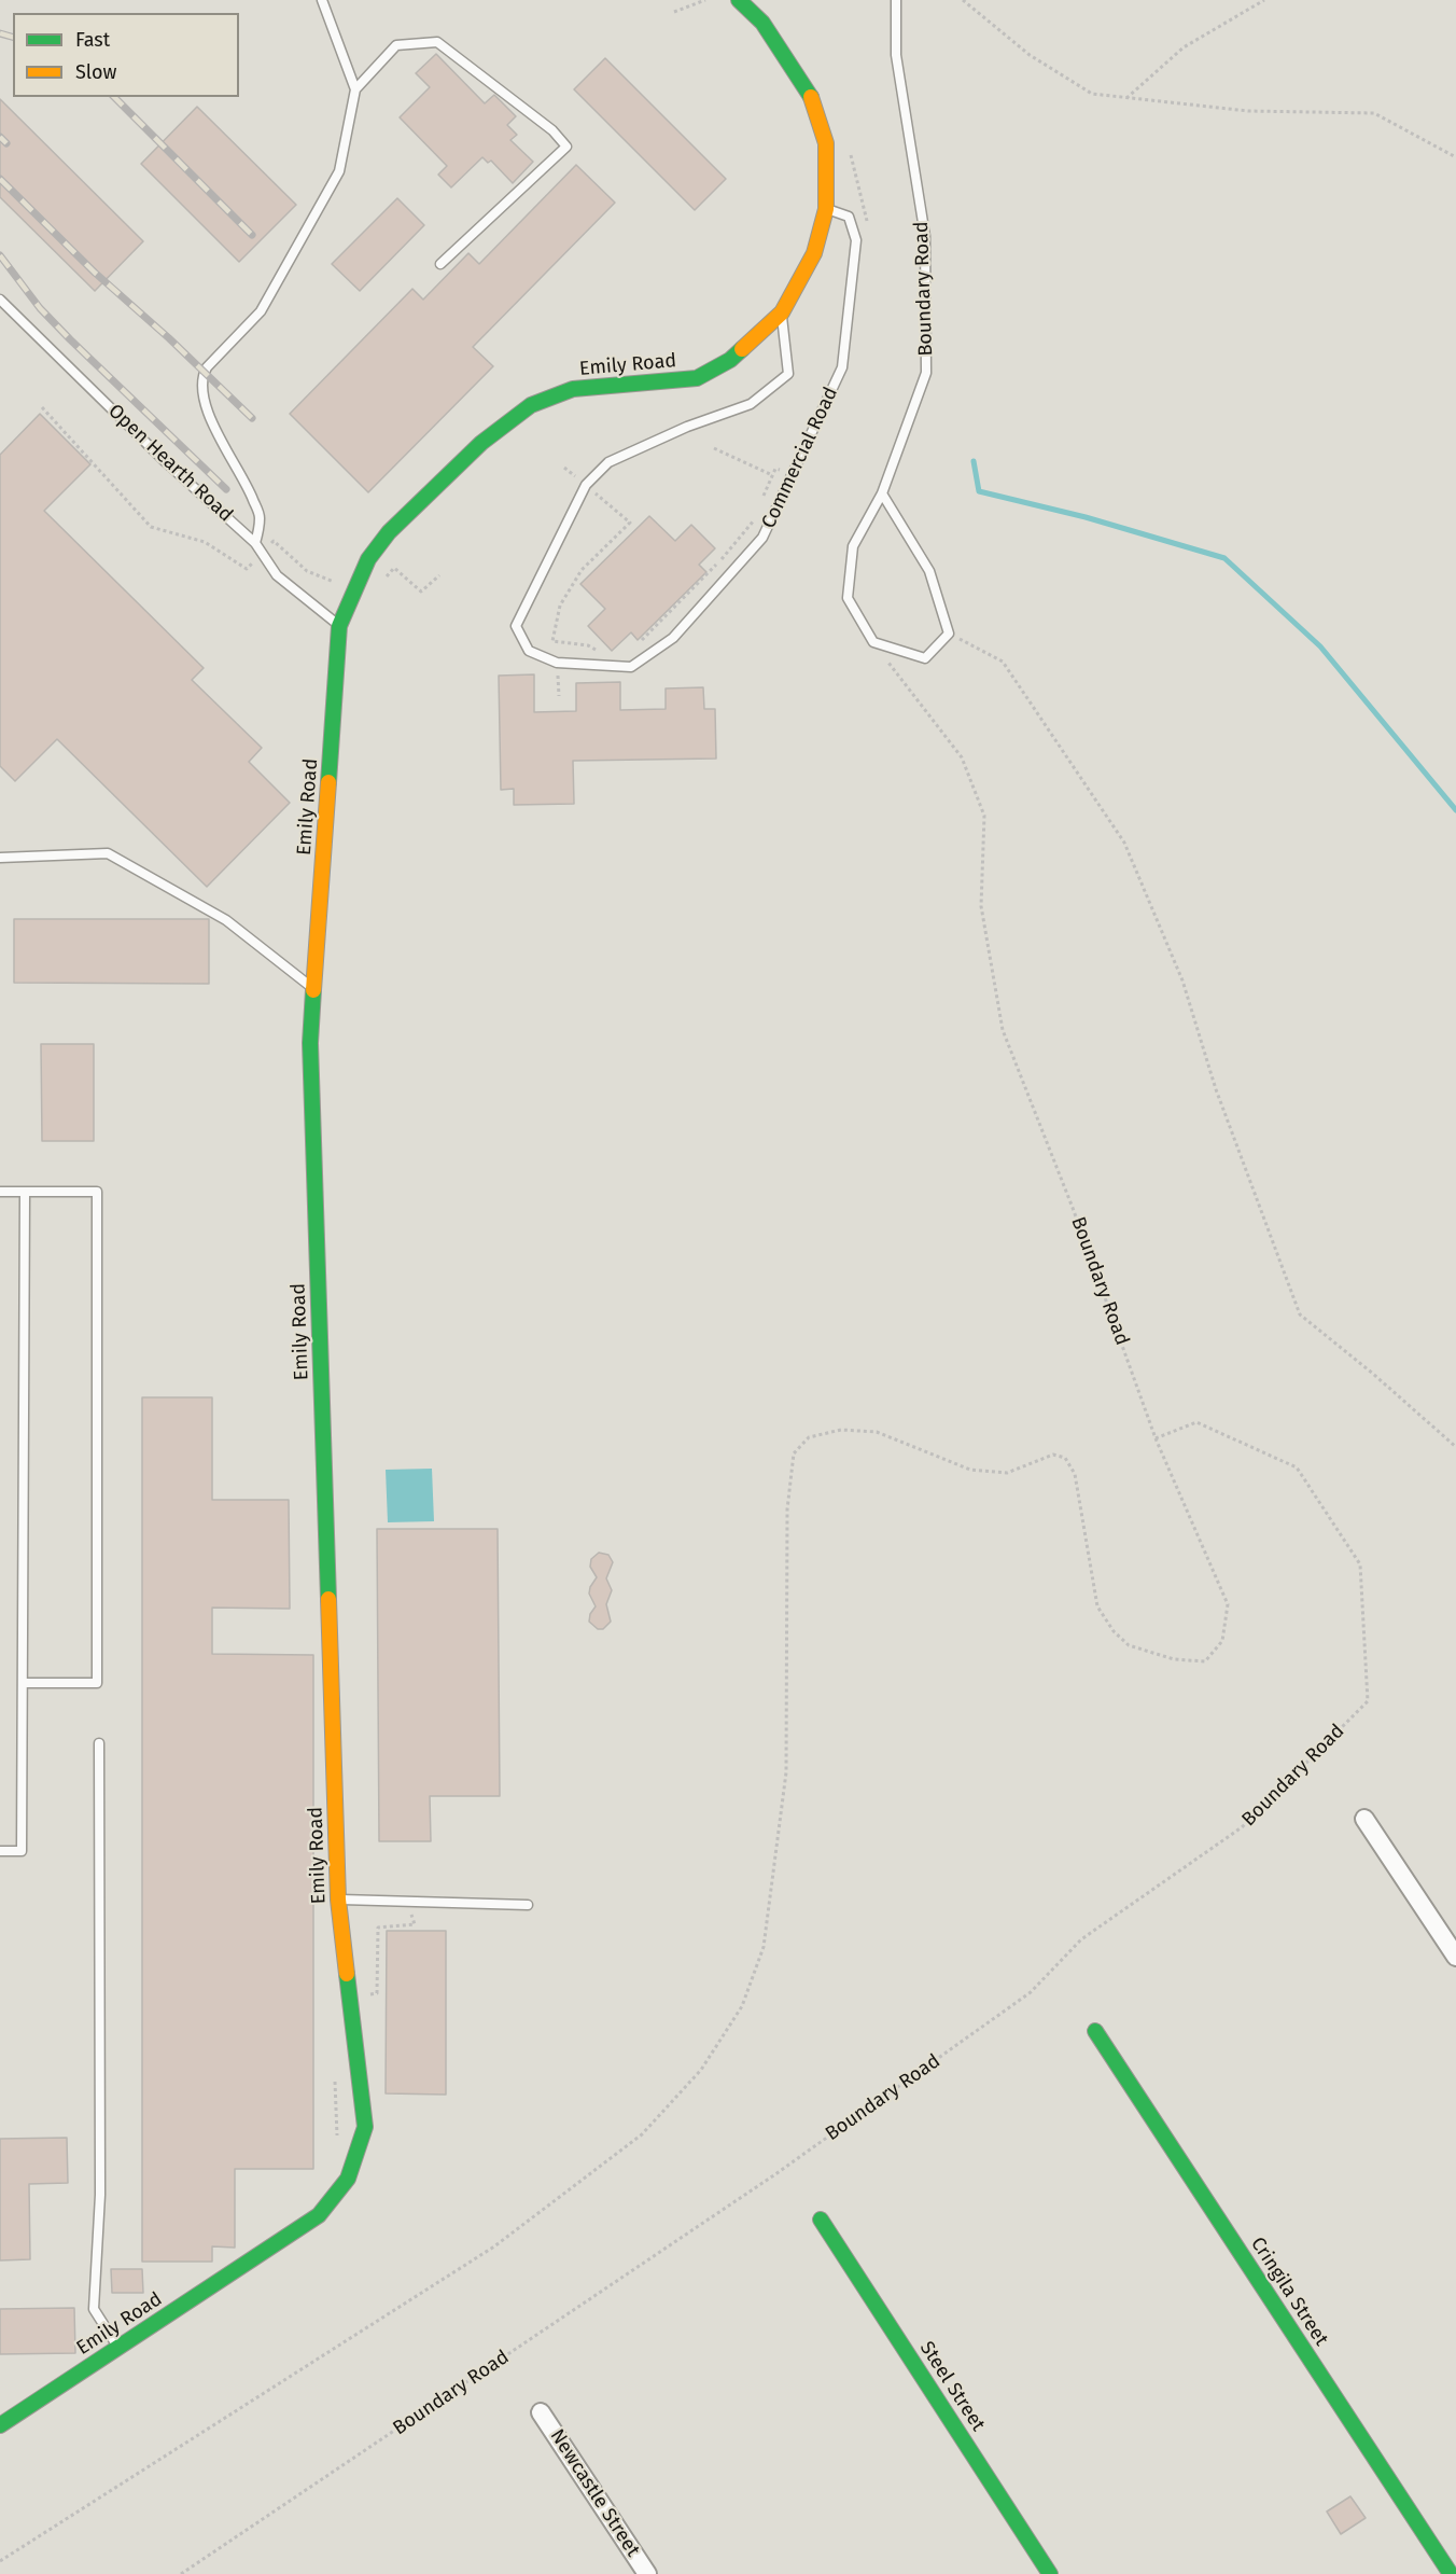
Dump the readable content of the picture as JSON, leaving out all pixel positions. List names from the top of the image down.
{
  "streets": {
    "street": [
      "Emily Road",
      "Cringila Street",
      "Steel Street",
      "Newcastle Street"
    ],
    "lane": ["Boundary Road", "Commercial Road", "Open Hearth Road"]
  },
  "crossings": [
    ["Emily Road", "Commercial Road"],
    ["Emily Road", "Open Hearth Road"]
  ],
  "legend": ["Fast", "Slow"]
}
